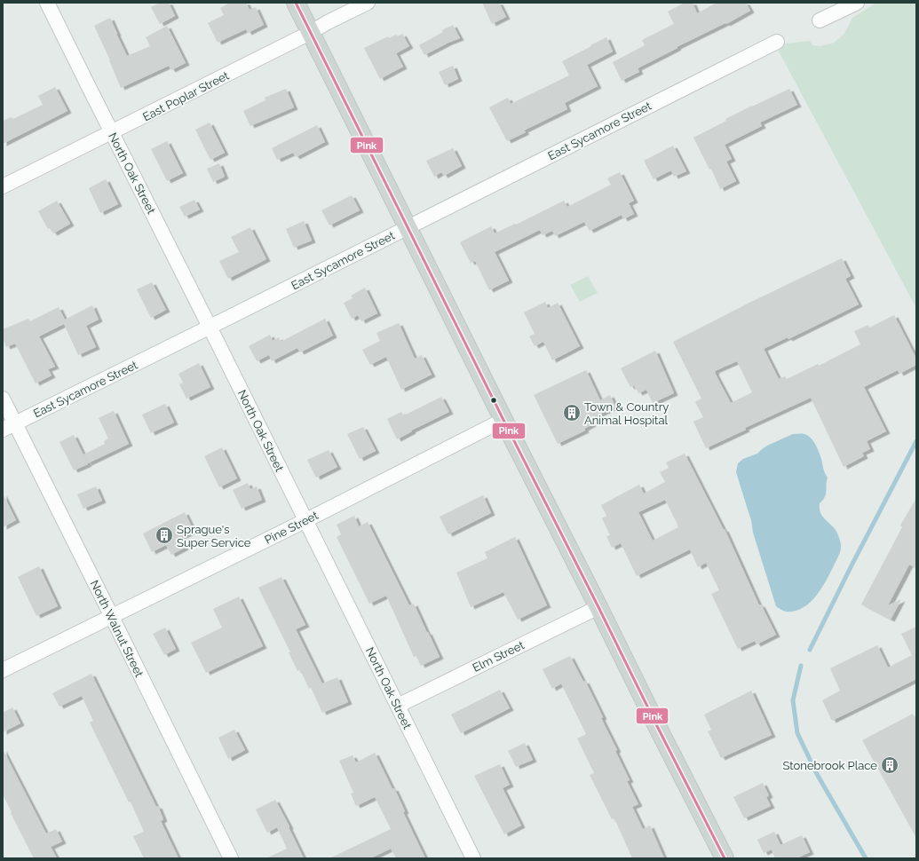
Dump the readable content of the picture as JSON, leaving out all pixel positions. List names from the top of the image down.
{
  "streets": {
    "street": [
      "East Poplar Street",
      "East Sycamore Street",
      "North Oak Street",
      "Pine Street",
      "North Walnut Street",
      "Elm Street"
    ]
  },
  "crossings": [
    ["East Poplar Street", "North Oak Street"],
    ["East Sycamore Street", "North Oak Street"],
    ["East Sycamore Street", "North Walnut Street"],
    ["North Oak Street", "Pine Street"],
    ["North Oak Street", "Elm Street"],
    ["Pine Street", "North Walnut Street"]
  ],
  "places": {
    "building": ["Town & Country Animal Hospital", "Sprague's Super Service", "Stonebrook Place"]
  },
  "lines": ["transit line Pink"]
}
